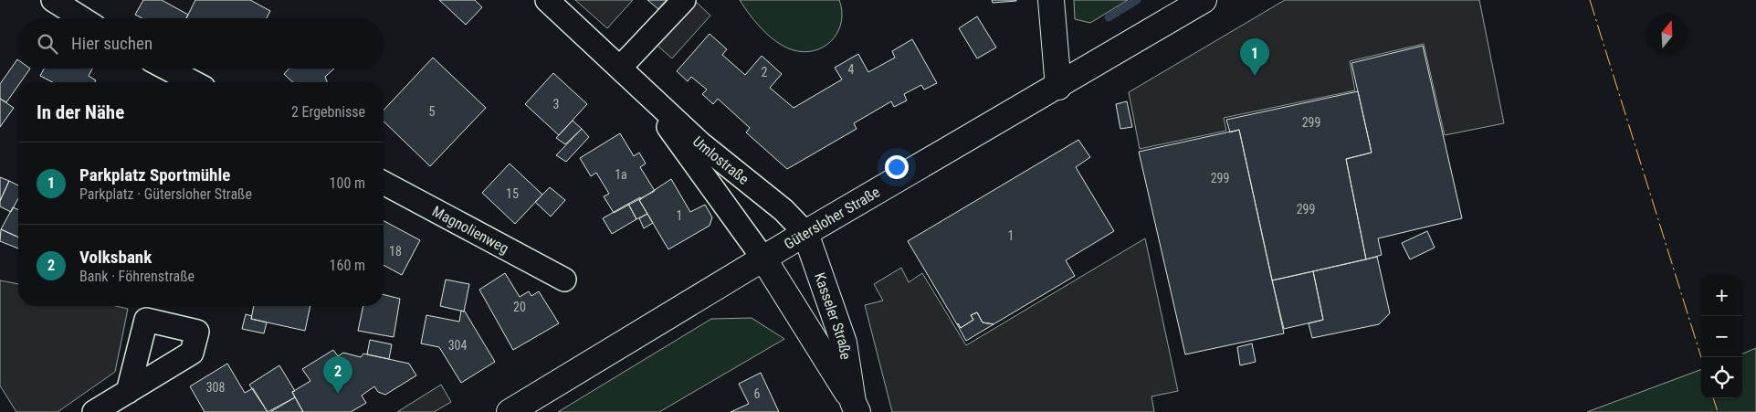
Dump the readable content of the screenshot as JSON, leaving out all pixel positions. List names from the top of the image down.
{
  "streets": {
    "main road": ["Gütersloher Straße", "Kasseler Straße"],
    "street": ["Umlostraße", "Magnolienweg"]
  },
  "crossings": [
    ["Umlostraße", "Gütersloher Straße"],
    ["Umlostraße", "Kasseler Straße"],
    ["Gütersloher Straße", "Kasseler Straße"]
  ],
  "house_numbers": [
    "4",
    "2",
    "3",
    "5",
    "299",
    "1a",
    "299",
    "15",
    "299",
    "1",
    "1",
    "18",
    "20",
    "304",
    "308",
    "6"
  ],
  "north": "top",
  "page": {
    "search": "Hier suchen",
    "pins": ["1", "2"],
    "heading": ["In der Nähe", "2 Ergebnisse"],
    "list": [
      {
        "mark": "1",
        "name": "Parkplatz Sportmühle",
        "note": "Parkplatz · Gütersloher Straße",
        "value": "100 m"
      },
      {
        "mark": "2",
        "name": "Volksbank",
        "note": "Bank · Föhrenstraße",
        "value": "160 m"
      }
    ],
    "map_buttons": ["+", "−"]
  }
}
